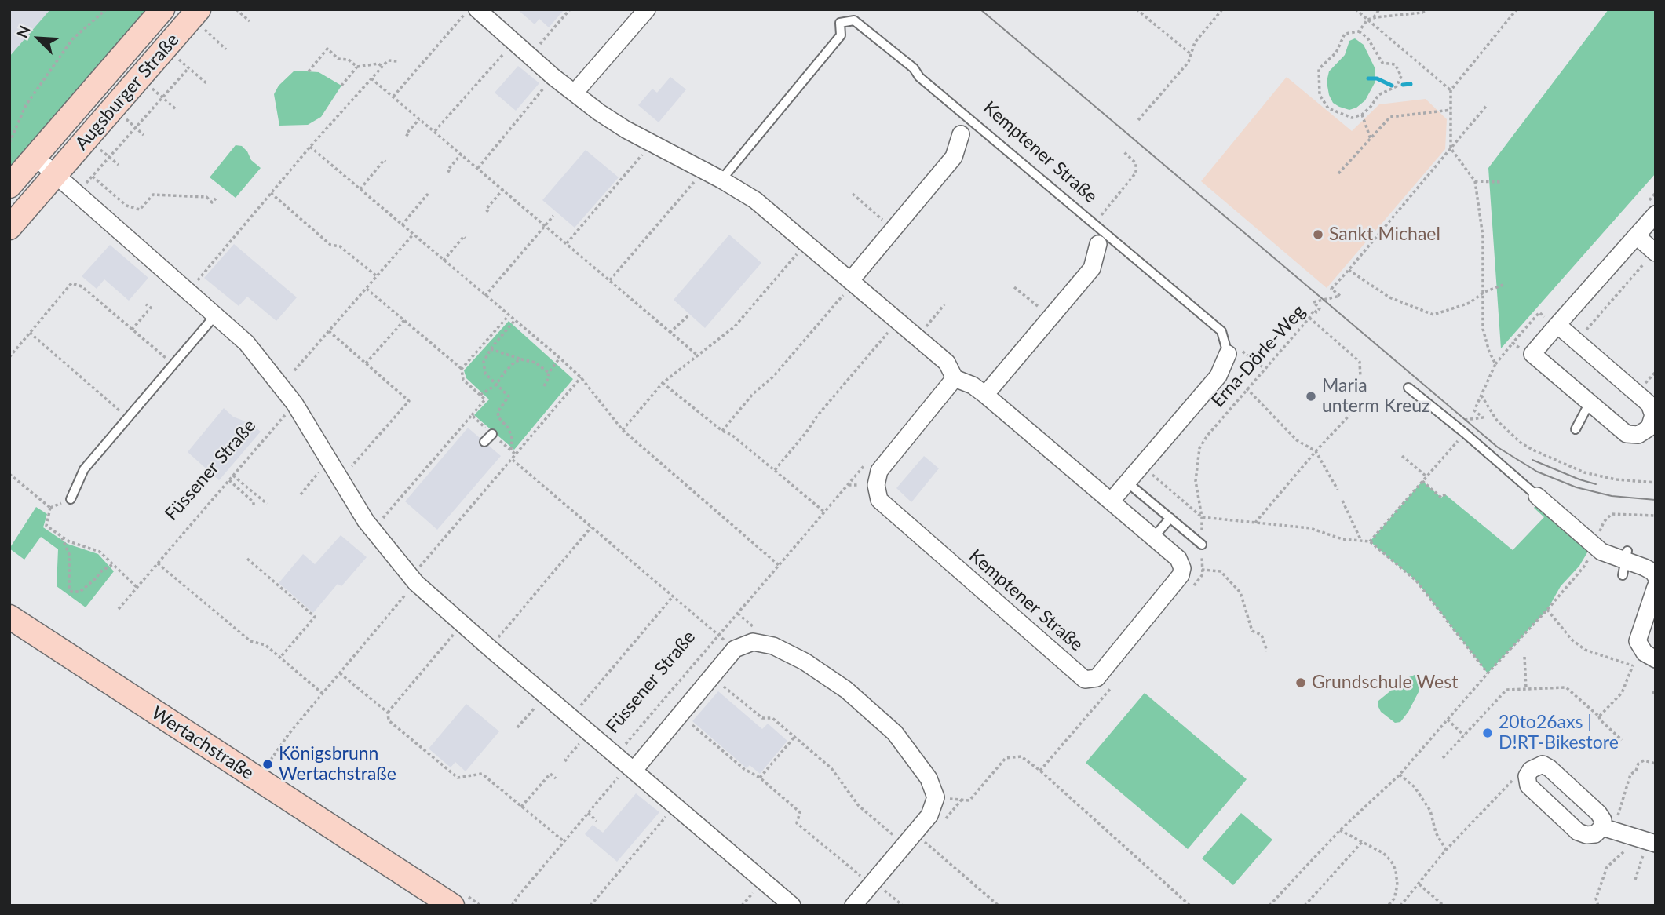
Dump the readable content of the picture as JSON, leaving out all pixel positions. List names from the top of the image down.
{
  "streets": {
    "street": [
      "Augsburger Straße",
      "Kemptener Straße",
      "Füssener Straße",
      "Wertachstraße"
    ],
    "path": ["Erna-Dörle-Weg"]
  },
  "crossings": [
    ["Augsburger Straße", "Füssener Straße"]
  ],
  "places": [
    "Sankt Michael",
    "Maria unterm Kreuz",
    "Grundschule West",
    "20to26axs | D!RT-Bikestore",
    "Königsbrunn Wertachstraße"
  ],
  "north": "top left"
}
